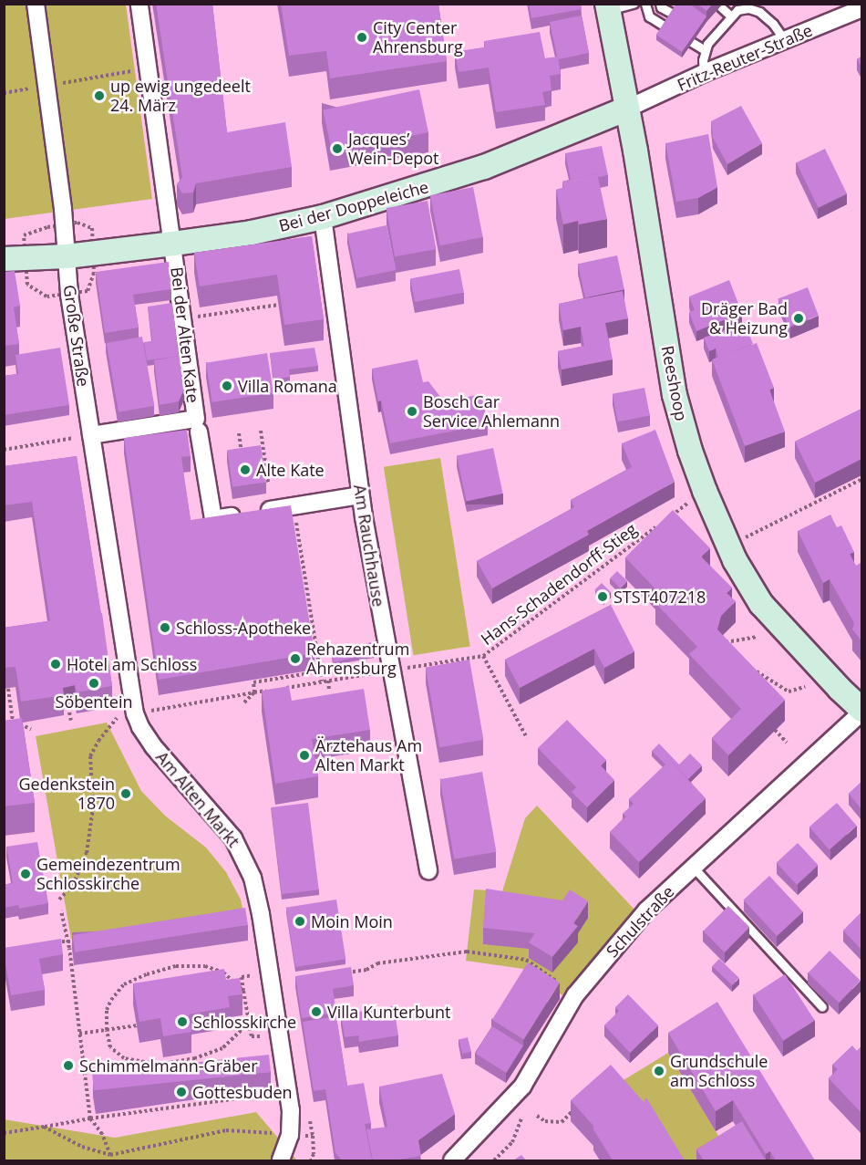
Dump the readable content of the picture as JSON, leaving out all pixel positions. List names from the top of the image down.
{
  "streets": {
    "street": [
      "Fritz-Reuter-Straße",
      "Bei der Doppeleiche",
      "Bei der Alten Kate",
      "Große Straße",
      "Reeshoop",
      "Am Rauchhause",
      "Am Alten Markt",
      "Schulstraße"
    ],
    "path": ["Hans-Schadendorff-Stieg"]
  },
  "crossings": [
    ["Fritz-Reuter-Straße", "Bei der Doppeleiche"],
    ["Fritz-Reuter-Straße", "Reeshoop"],
    ["Bei der Doppeleiche", "Bei der Alten Kate"],
    ["Bei der Doppeleiche", "Große Straße"],
    ["Bei der Doppeleiche", "Reeshoop"],
    ["Bei der Doppeleiche", "Am Rauchhause"],
    ["Bei der Alten Kate", "Große Straße"],
    ["Große Straße", "Am Alten Markt"],
    ["Reeshoop", "Schulstraße"],
    ["Am Rauchhause", "Hans-Schadendorff-Stieg"]
  ],
  "places": [
    "City Center Ahrensburg",
    "up ewig ungedeelt 24. März",
    "Jacques’ Wein-Depot",
    "Dräger Bad & Heizung",
    "Villa Romana",
    "Bosch Car Service Ahlemann",
    "Alte Kate",
    "STST407218",
    "Schloss-Apotheke",
    "Rehazentrum Ahrensburg",
    "Hotel am Schloss",
    "Söbentein",
    "Ärztehaus Am Alten Markt",
    "Gedenkstein 1870",
    "Gemeindezentrum Schlosskirche",
    "Moin Moin",
    "Villa Kunterbunt",
    "Schlosskirche",
    "Schimmelmann-Gräber",
    "Grundschule am Schloss",
    "Gottesbuden"
  ]
}
